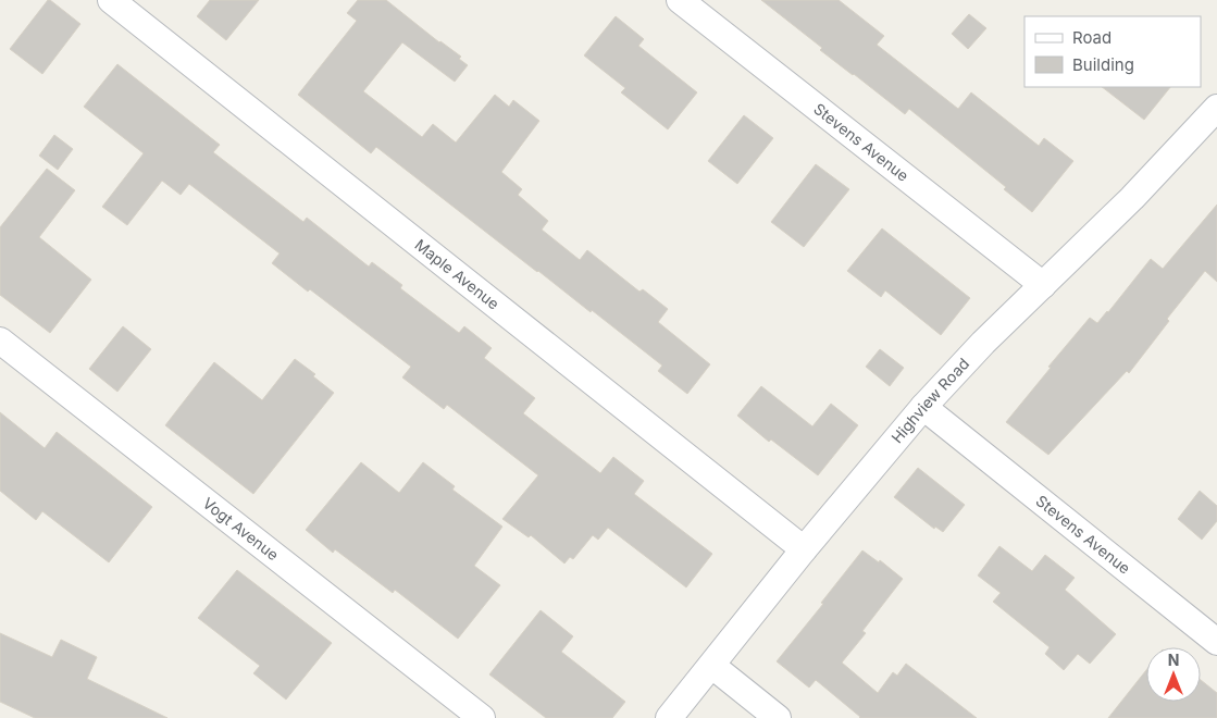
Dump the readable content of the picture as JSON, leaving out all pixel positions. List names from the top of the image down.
{
  "streets": {
    "street": [
      "Stevens Avenue",
      "Maple Avenue",
      "Highview Road",
      "Vogt Avenue"
    ]
  },
  "crossings": [
    ["Stevens Avenue", "Highview Road"],
    ["Maple Avenue", "Highview Road"]
  ],
  "legend": ["Road", "Building"],
  "north": "top"
}
